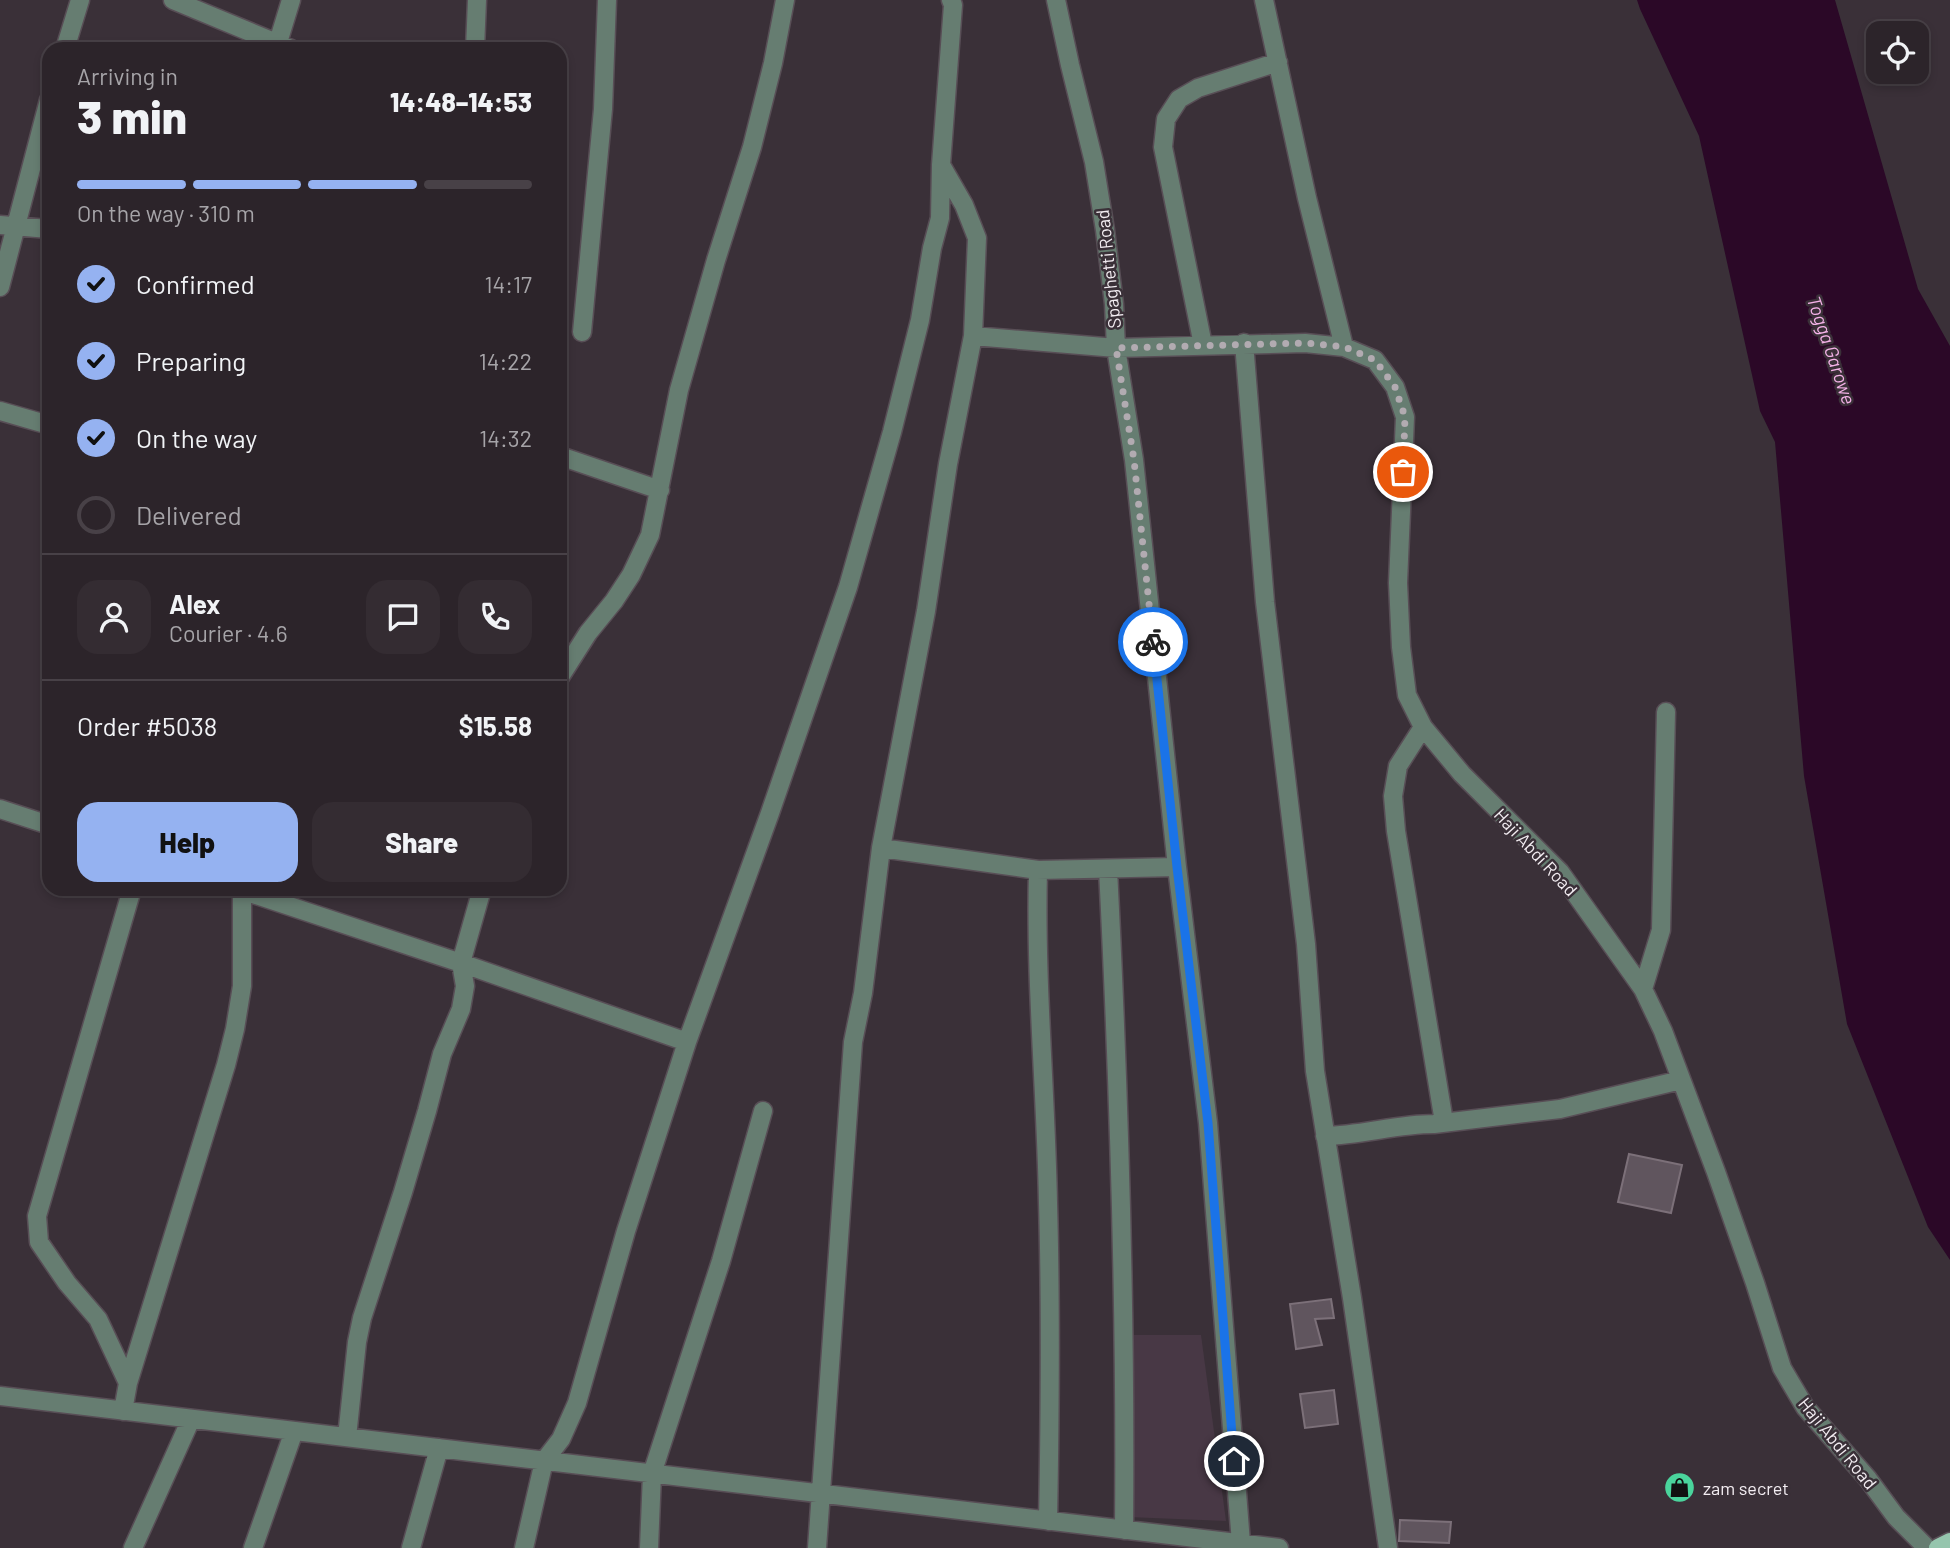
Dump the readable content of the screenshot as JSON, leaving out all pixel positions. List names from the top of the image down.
{
  "streets": {
    "street": ["Spaghetti Road", "Haji Abdi Road"]
  },
  "crossings": [
    ["Spaghetti Road", "Haji Abdi Road"]
  ],
  "water": ["Togga Garowe"],
  "places": {
    "shop": ["zam secret"]
  },
  "page": {
    "heading": ["3 min", "Arriving in", "14:48–14:53"],
    "panel": [
      "Alex",
      "Courier · 4.6",
      "Order #5038",
      "$15.58"
    ],
    "bar": "On the way · 310 m",
    "list": [
      ["Confirmed", "14:17"],
      ["Preparing", "14:22"],
      ["On the way", "14:32"],
      "Delivered"
    ],
    "buttons": ["Help", "Share"]
  }
}
